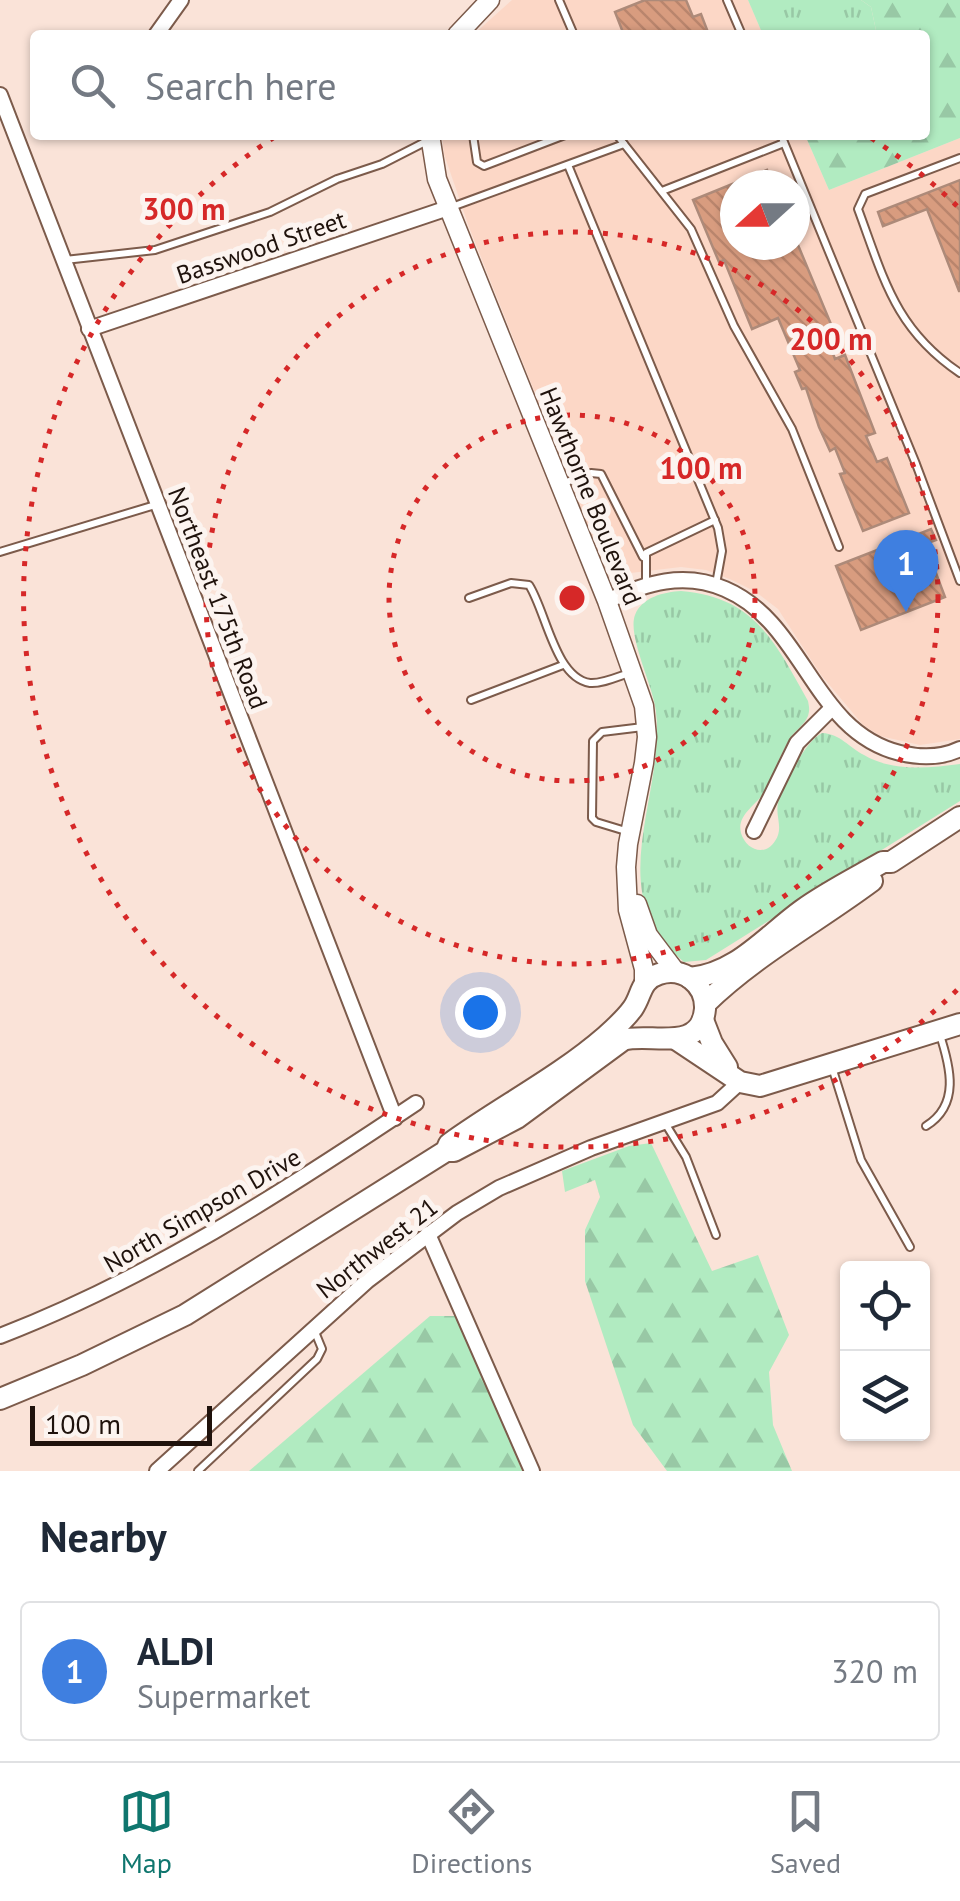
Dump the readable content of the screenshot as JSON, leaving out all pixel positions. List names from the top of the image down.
{
  "streets": {
    "street": [
      "Basswood Street",
      "Hawthorne Boulevard",
      "Northeast 175th Road",
      "North Simpson Drive",
      "Northwest 21"
    ]
  },
  "crossings": [
    ["Basswood Street", "Hawthorne Boulevard"],
    ["Basswood Street", "Northeast 175th Road"],
    ["Northeast 175th Road", "North Simpson Drive"]
  ],
  "scale_bar": "100 m",
  "north": "left",
  "page": {
    "search": "Search here",
    "pins": "1",
    "scale": "100 m",
    "heading": "Nearby",
    "list": [
      {
        "mark": "1",
        "name": "ALDI",
        "note": "Supermarket",
        "value": "320 m"
      }
    ],
    "nav": ["Map", "Directions", "Saved"]
  },
  "rings": ["300 m", "200 m", "100 m"]
}
